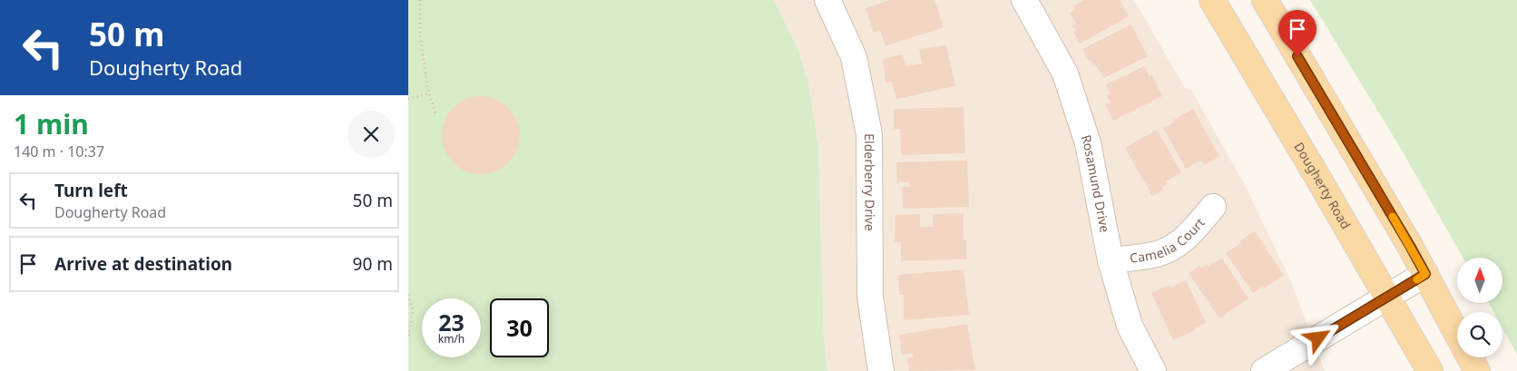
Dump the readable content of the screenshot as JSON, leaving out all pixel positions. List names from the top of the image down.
{
  "streets": {
    "main road": ["Dougherty Road"],
    "street": ["Elderberry Drive", "Rosamund Drive", "Camelia Court"]
  },
  "crossings": [
    ["Rosamund Drive", "Camelia Court"]
  ],
  "north": "top",
  "page": {
    "turn": ["50 m", "Dougherty Road"],
    "heading": ["1 min", "140 m · 10:37"],
    "list": [
      {
        "name": "Turn left",
        "note": "Dougherty Road",
        "value": "50 m"
      },
      {
        "name": "Arrive at destination",
        "value": "90 m"
      }
    ],
    "speed": "23 km/h",
    "limit": "30"
  }
}
